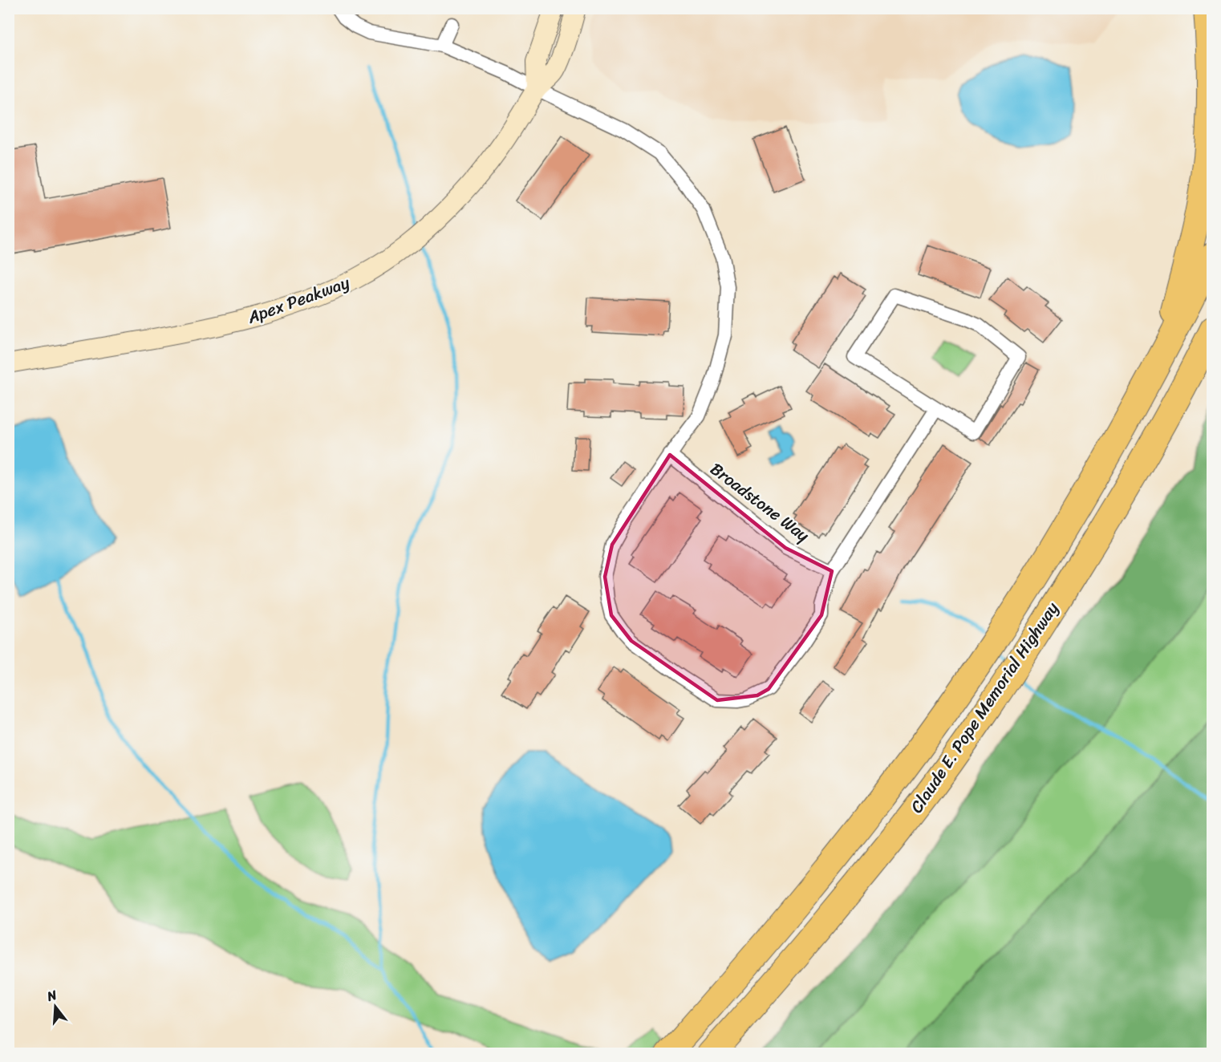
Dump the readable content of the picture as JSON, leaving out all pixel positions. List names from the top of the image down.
{
  "streets": {
    "highway": ["Claude E. Pope Memorial Highway"],
    "main road": ["Apex Peakway"],
    "street": ["Broadstone Way"]
  },
  "north": "top"
}
